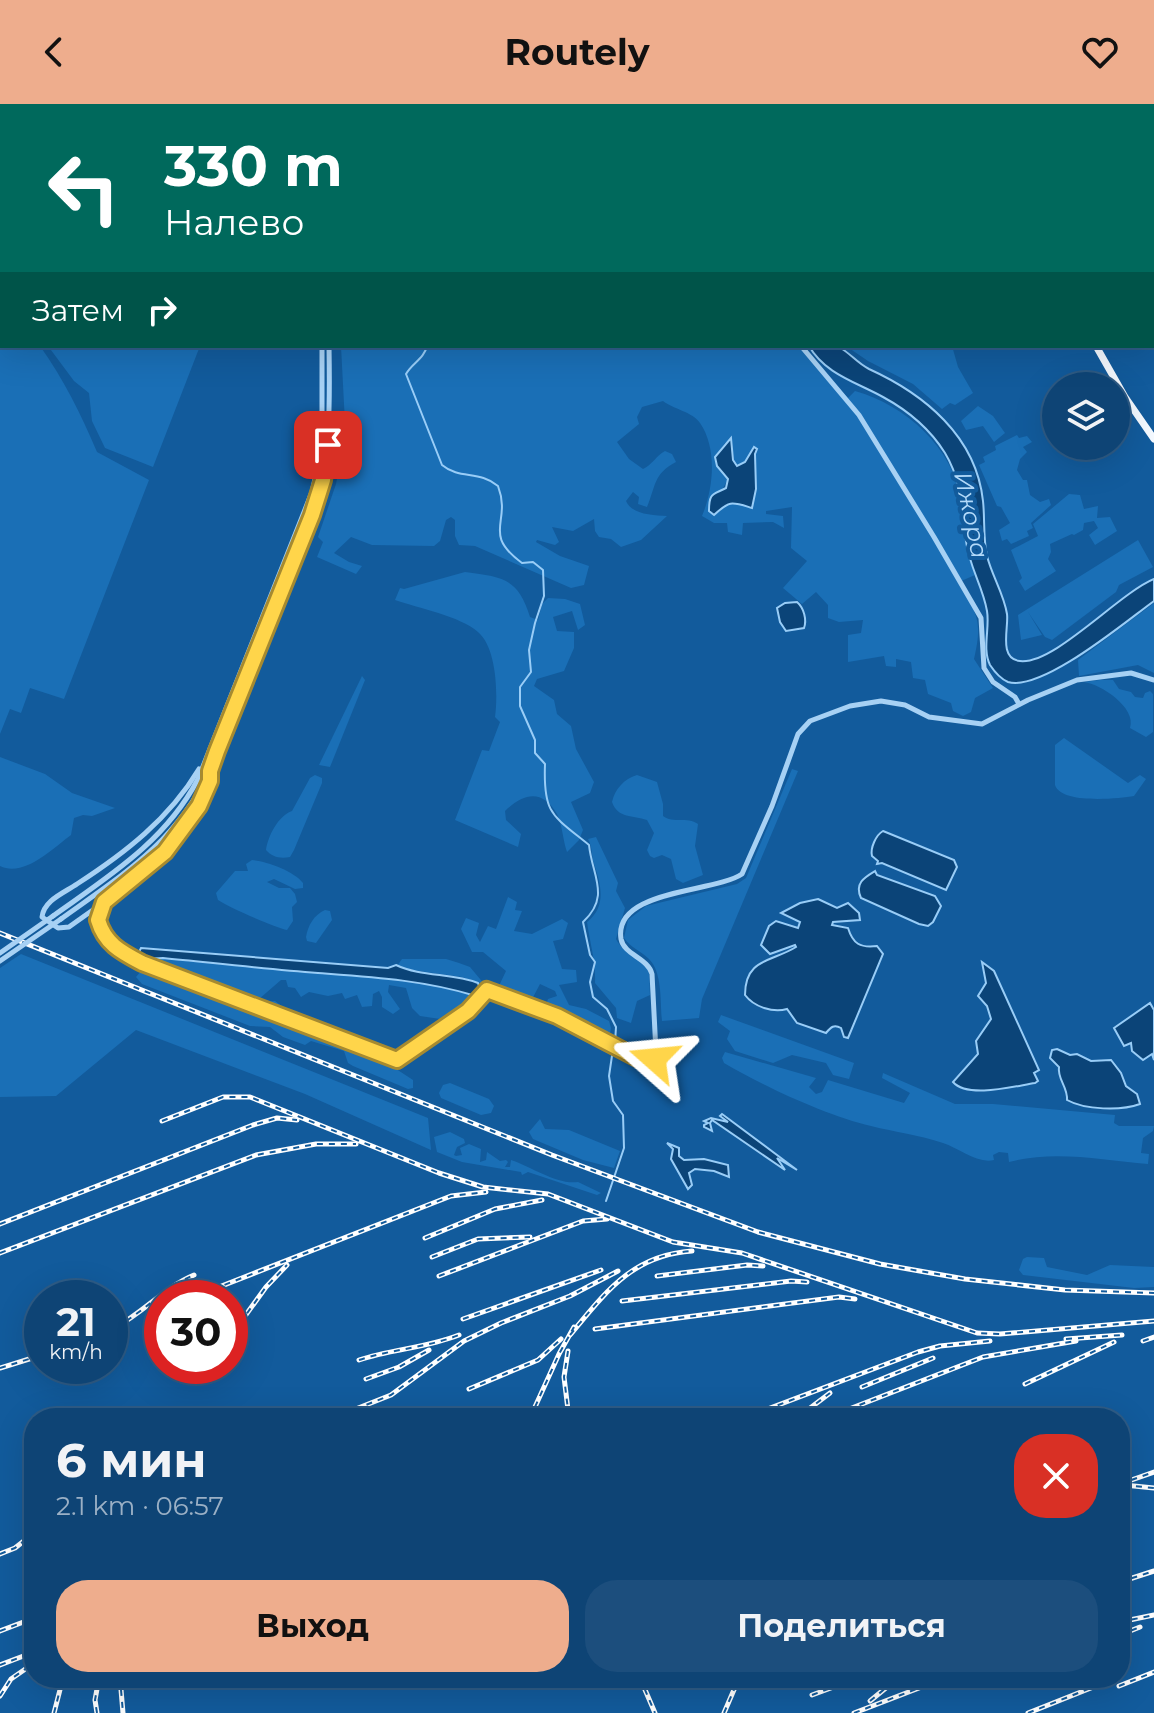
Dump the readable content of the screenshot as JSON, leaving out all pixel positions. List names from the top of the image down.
{
  "water": ["Ижора"],
  "page": {
    "header": "Routely",
    "turn": ["330 m", "Налево"],
    "then": "Затем",
    "speed": "21 km/h",
    "limit": "30",
    "heading": ["6 мин", "2.1 km · 06:57"],
    "buttons": ["Выход", "Поделиться"]
  }
}
